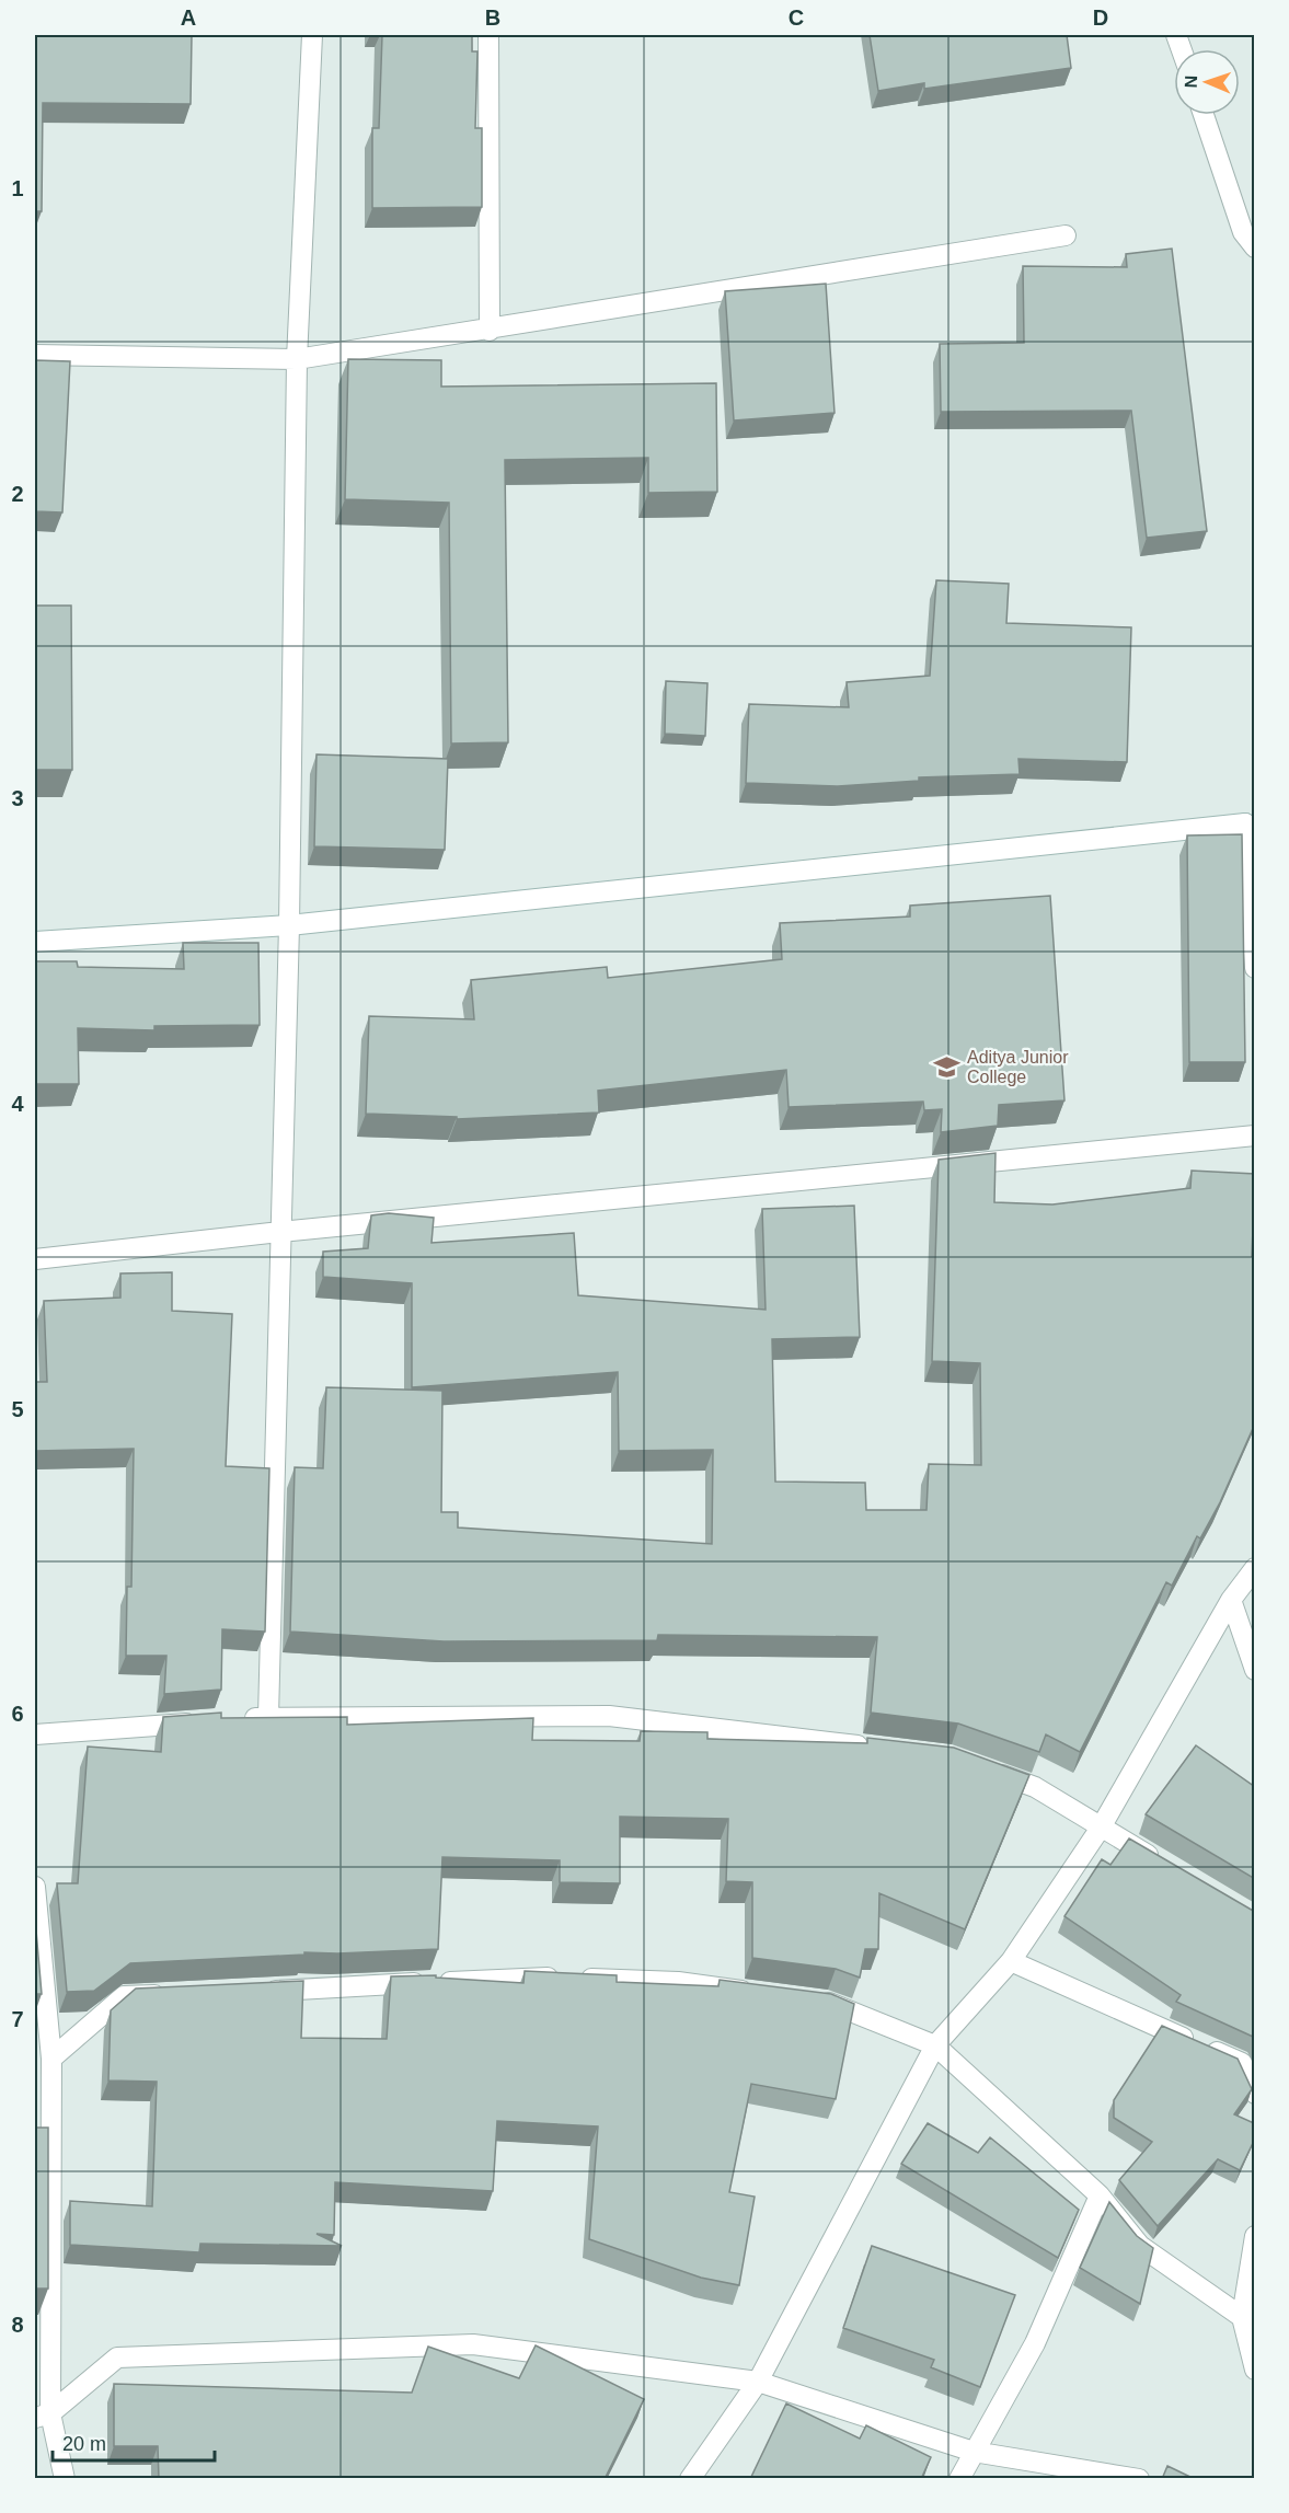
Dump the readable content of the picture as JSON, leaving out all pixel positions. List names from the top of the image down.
{
  "places": {
    "school or university": ["Aditya Junior College"]
  },
  "scale_bar": "20 m",
  "north": "left",
  "grid": {
    "columns": [
      "A",
      "B",
      "C",
      "D"
    ],
    "rows": [
      "1",
      "2",
      "3",
      "4",
      "5",
      "6",
      "7",
      "8"
    ]
  }
}
